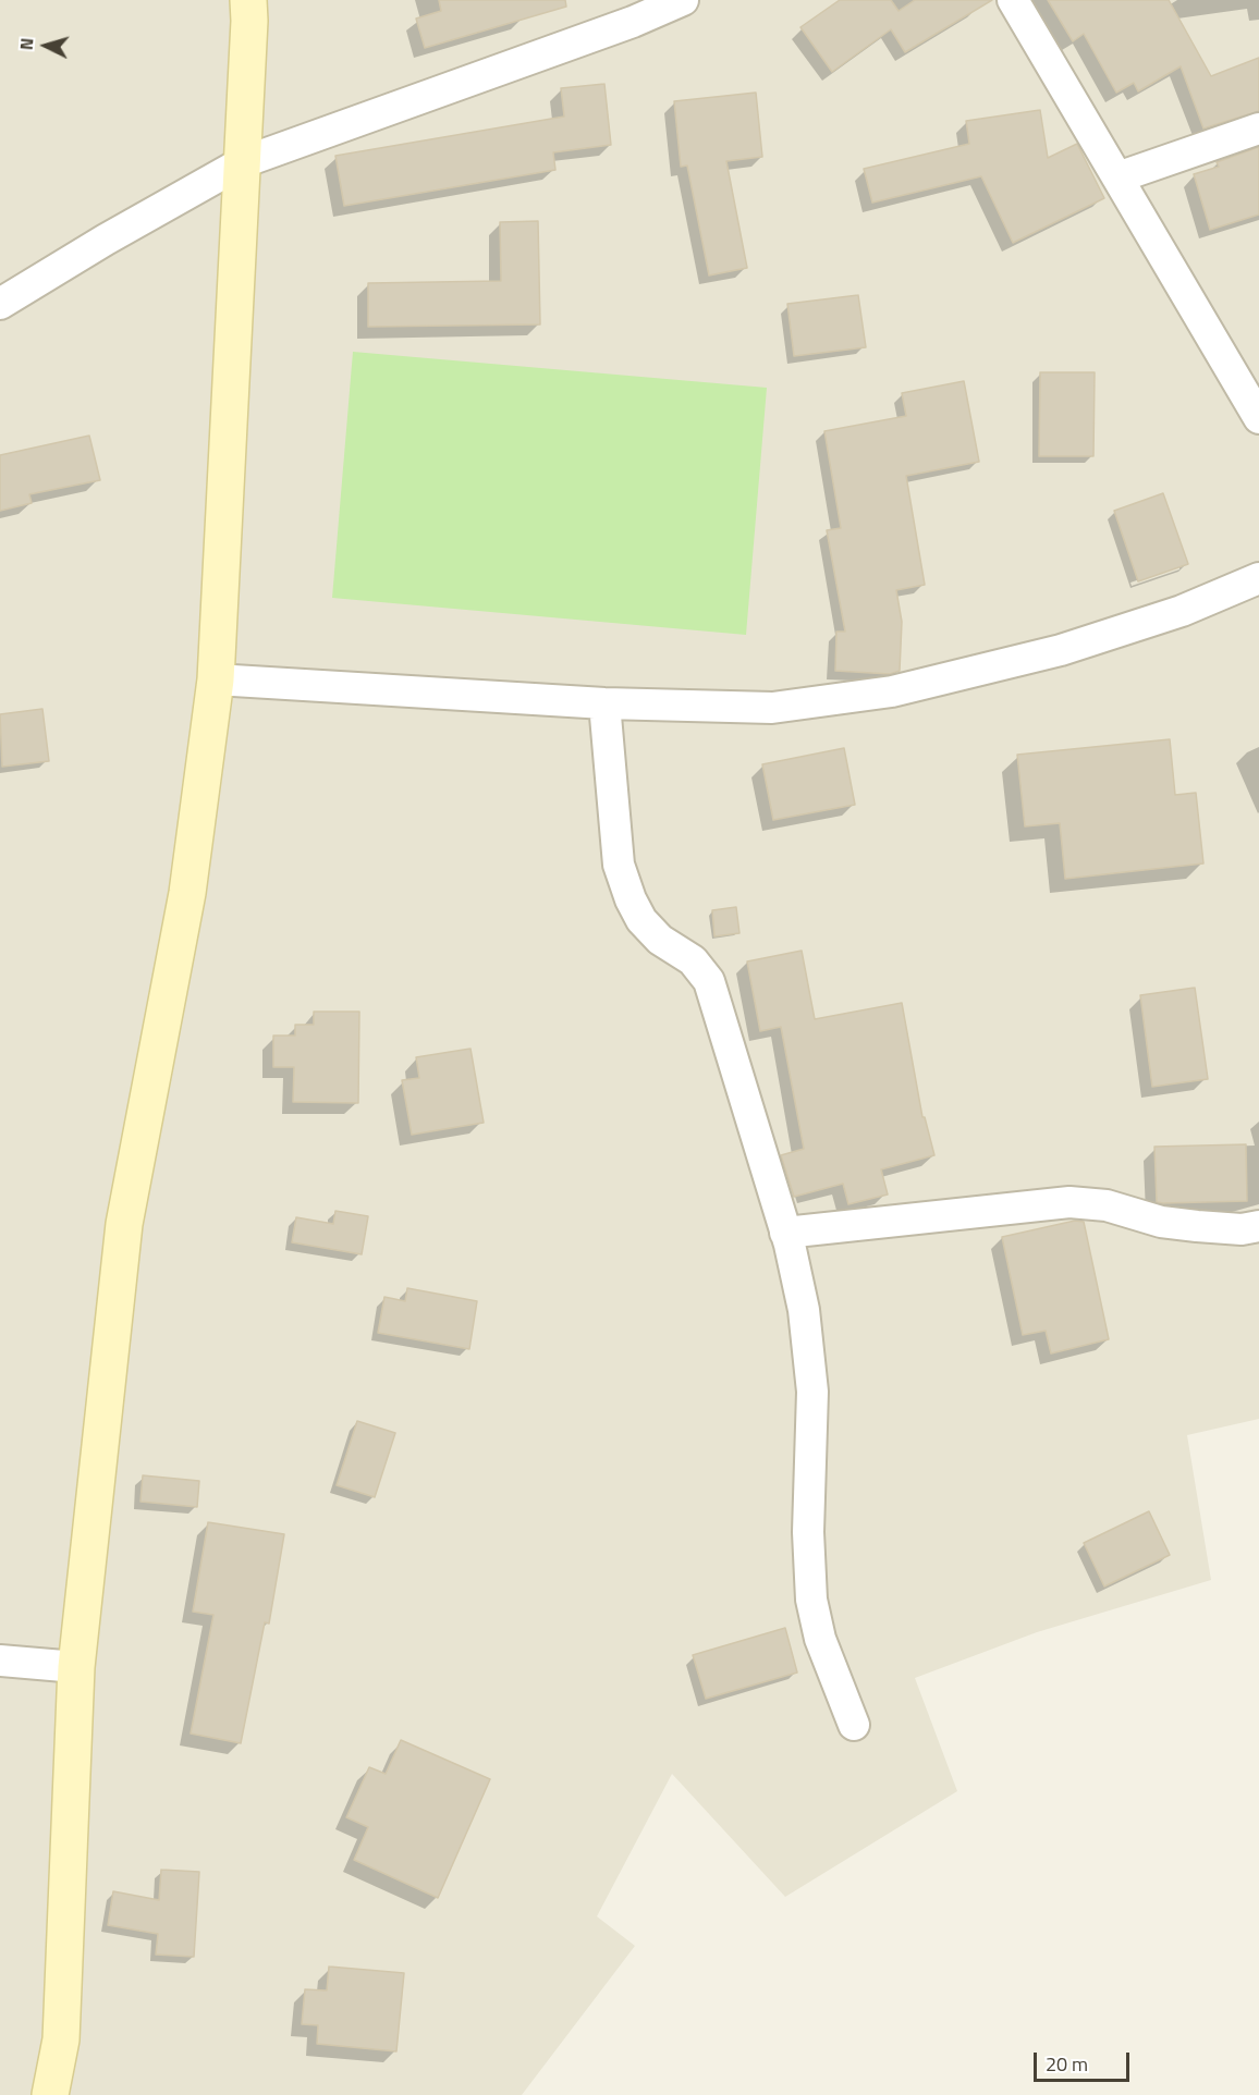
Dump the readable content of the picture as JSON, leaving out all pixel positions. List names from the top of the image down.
{
  "scale_bar": "20 m",
  "north": "left"
}
